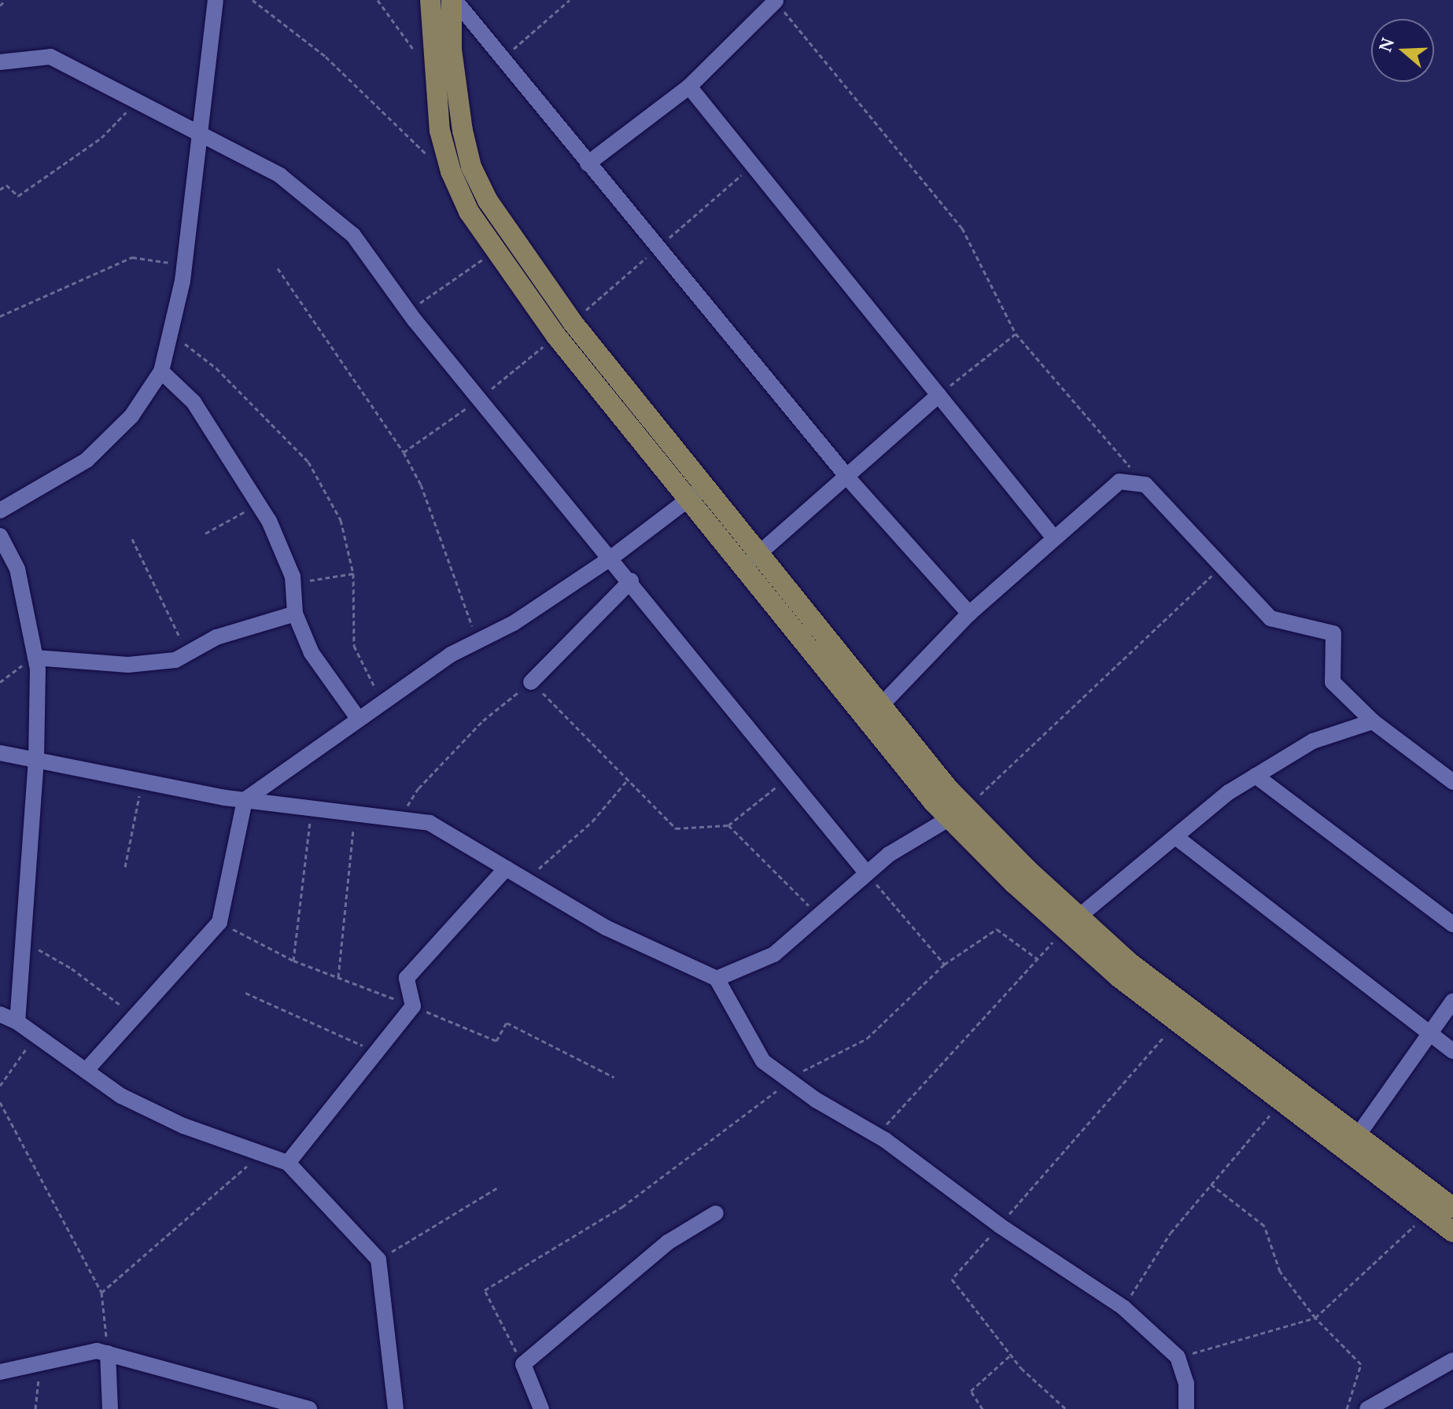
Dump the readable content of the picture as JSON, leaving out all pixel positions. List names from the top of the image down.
{
  "north": "left"
}
